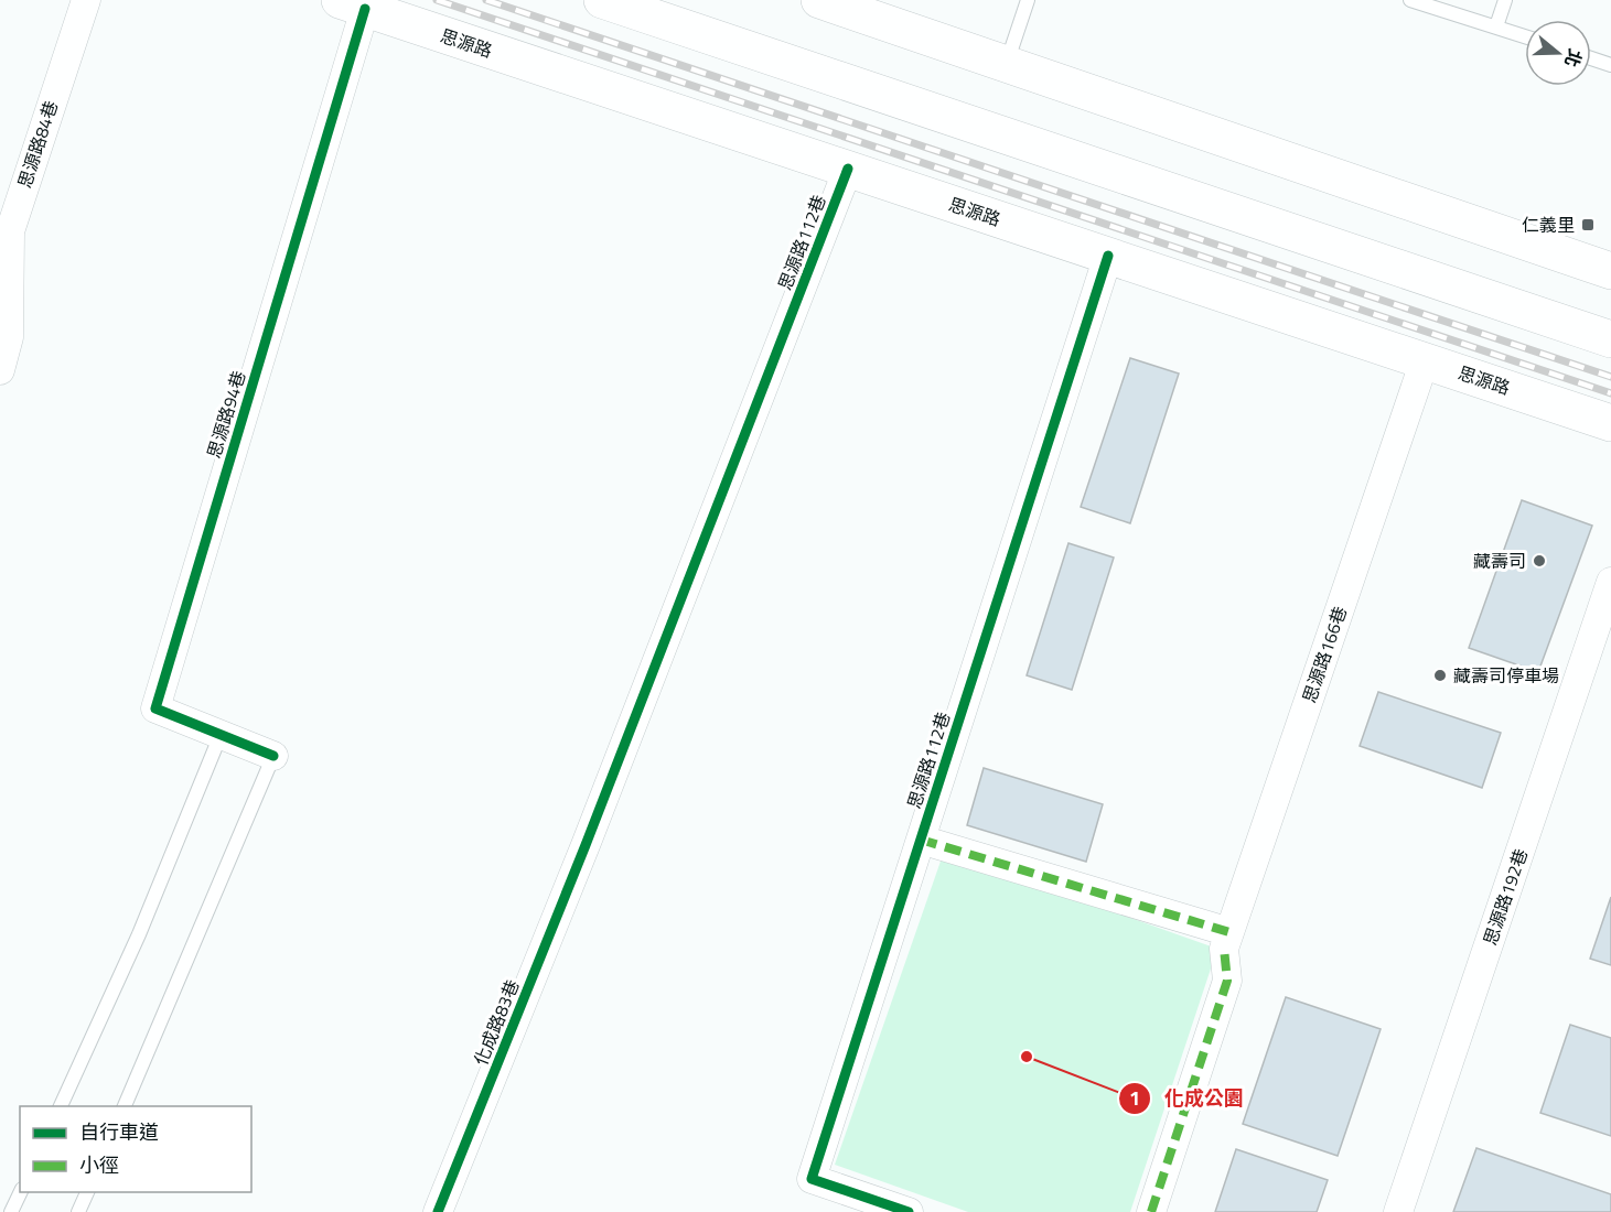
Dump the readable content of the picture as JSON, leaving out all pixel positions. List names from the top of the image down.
{
  "streets": {
    "main road": ["思源路"],
    "street": [
      "思源路84巷",
      "思源路112巷",
      "思源路94巷",
      "思源路166巷",
      "思源路192巷",
      "化成路83巷"
    ]
  },
  "crossings": [
    ["思源路", "思源路112巷"],
    ["思源路", "思源路94巷"],
    ["思源路", "思源路166巷"],
    ["思源路112巷", "化成路83巷"]
  ],
  "places": {
    "transit": ["仁義里"],
    "other": ["藏壽司", "藏壽司停車場", "化成公園"]
  },
  "legend": ["自行車道", "小徑"],
  "north": "right"
}
